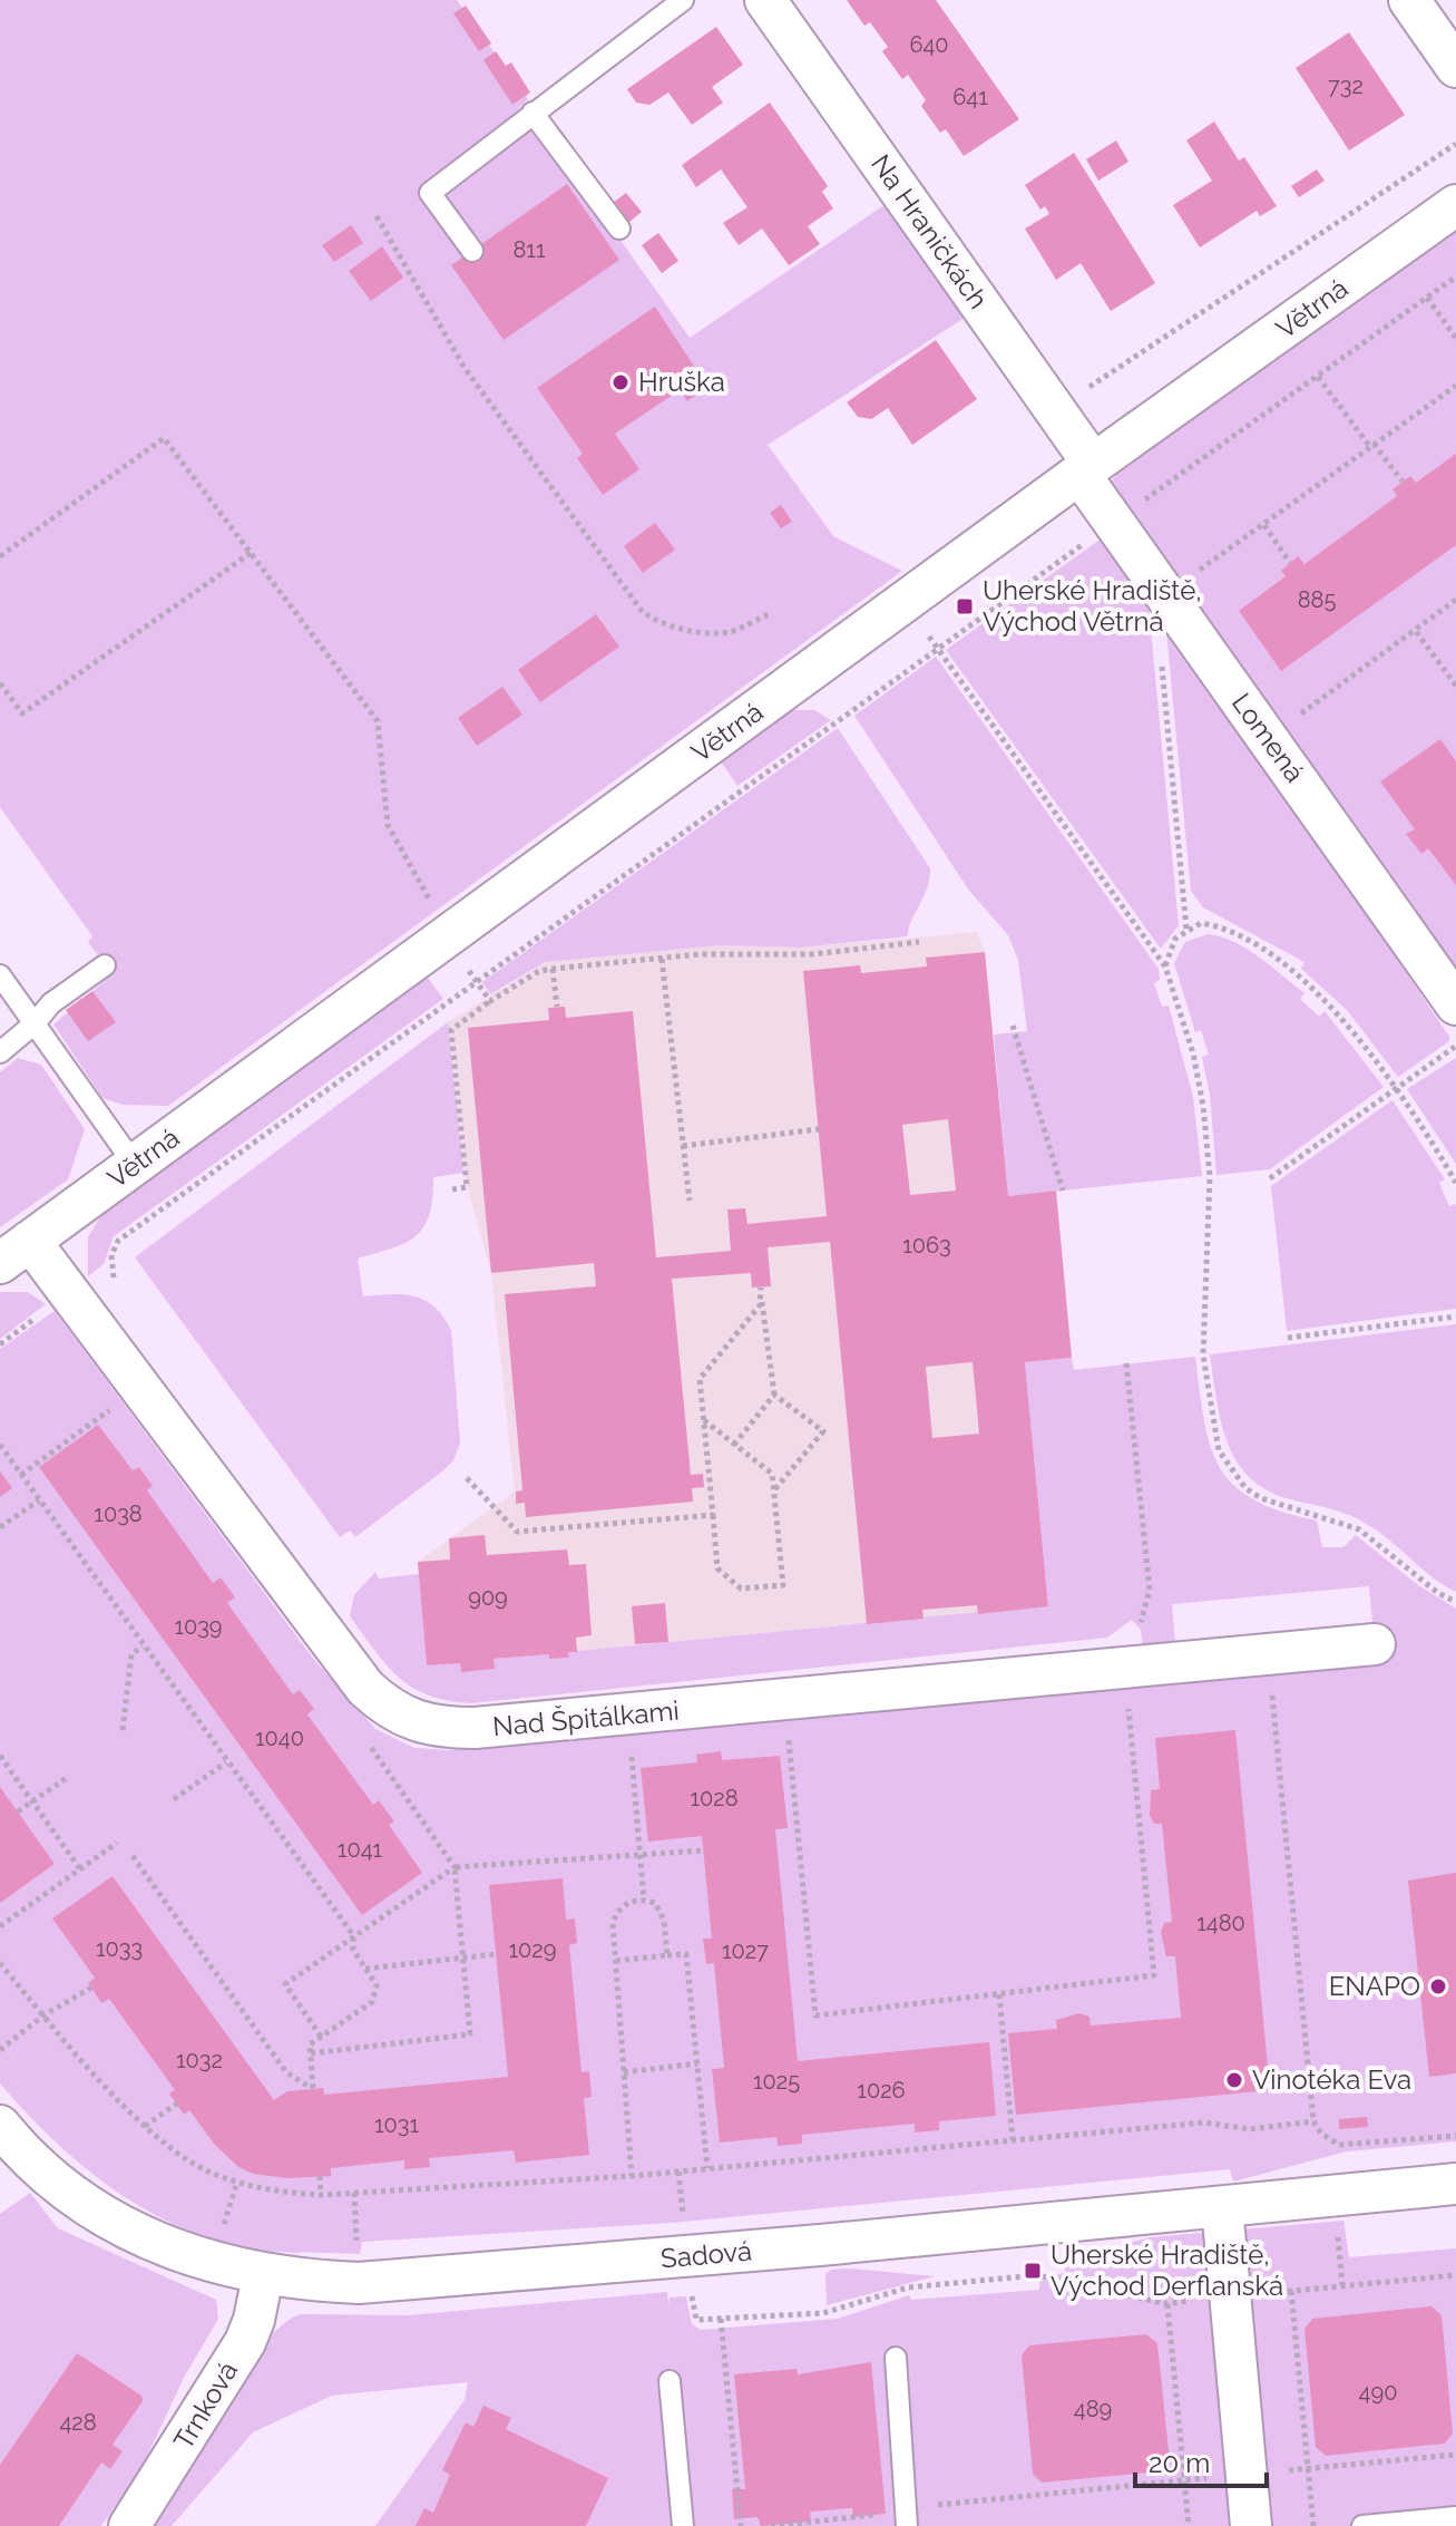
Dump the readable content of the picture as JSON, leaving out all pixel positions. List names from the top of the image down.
{
  "streets": {
    "street": [
      "Na Hraničkách",
      "Větrná",
      "Lomená",
      "Nad Špitálkami",
      "Sadová",
      "Trnková"
    ]
  },
  "crossings": [
    ["Na Hraničkách", "Větrná"],
    ["Na Hraničkách", "Lomená"],
    ["Větrná", "Lomená"],
    ["Větrná", "Nad Špitálkami"],
    ["Sadová", "Trnková"]
  ],
  "places": {
    "other": ["Hruška", "ENAPO", "Vinotéka Eva"],
    "transit": ["Uherské Hradiště, Východ Větrná", "Uherské Hradiště, Východ Derflanská"]
  },
  "house_numbers": [
    "640",
    "732",
    "641",
    "811",
    "885",
    "1063",
    "1038",
    "909",
    "1039",
    "1040",
    "1028",
    "1041",
    "1480",
    "1033",
    "1029",
    "1027",
    "1032",
    "1025",
    "1026",
    "1031",
    "490",
    "489",
    "428"
  ],
  "scale_bar": "20 m"
}
